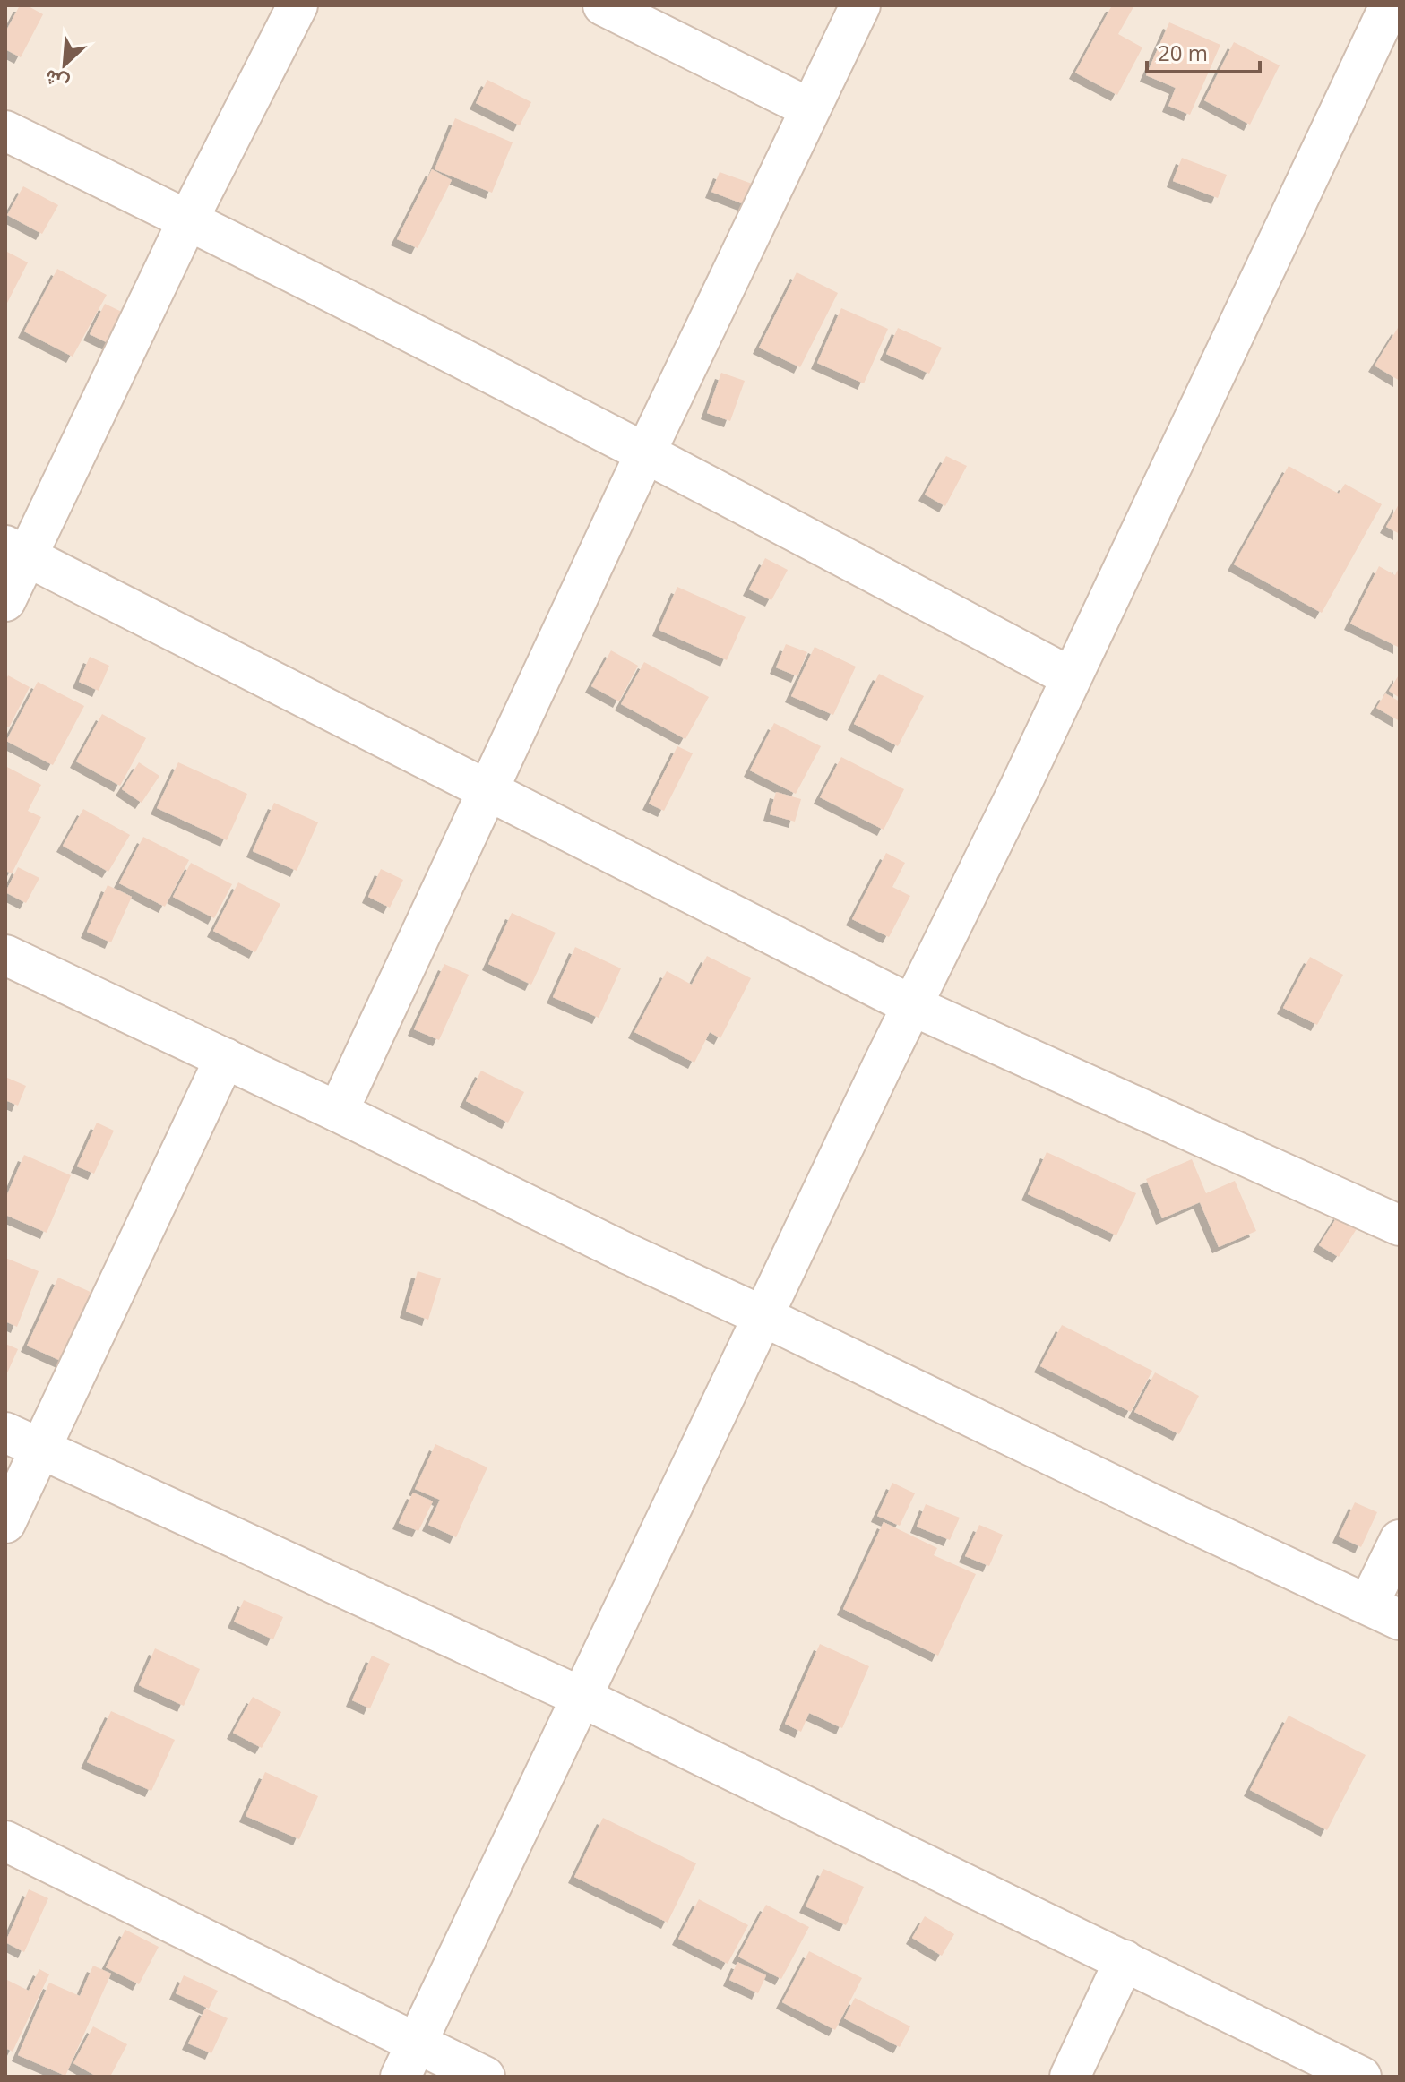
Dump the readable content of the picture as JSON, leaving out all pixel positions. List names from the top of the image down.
{
  "scale_bar": "20 m",
  "north": "bottom left"
}
